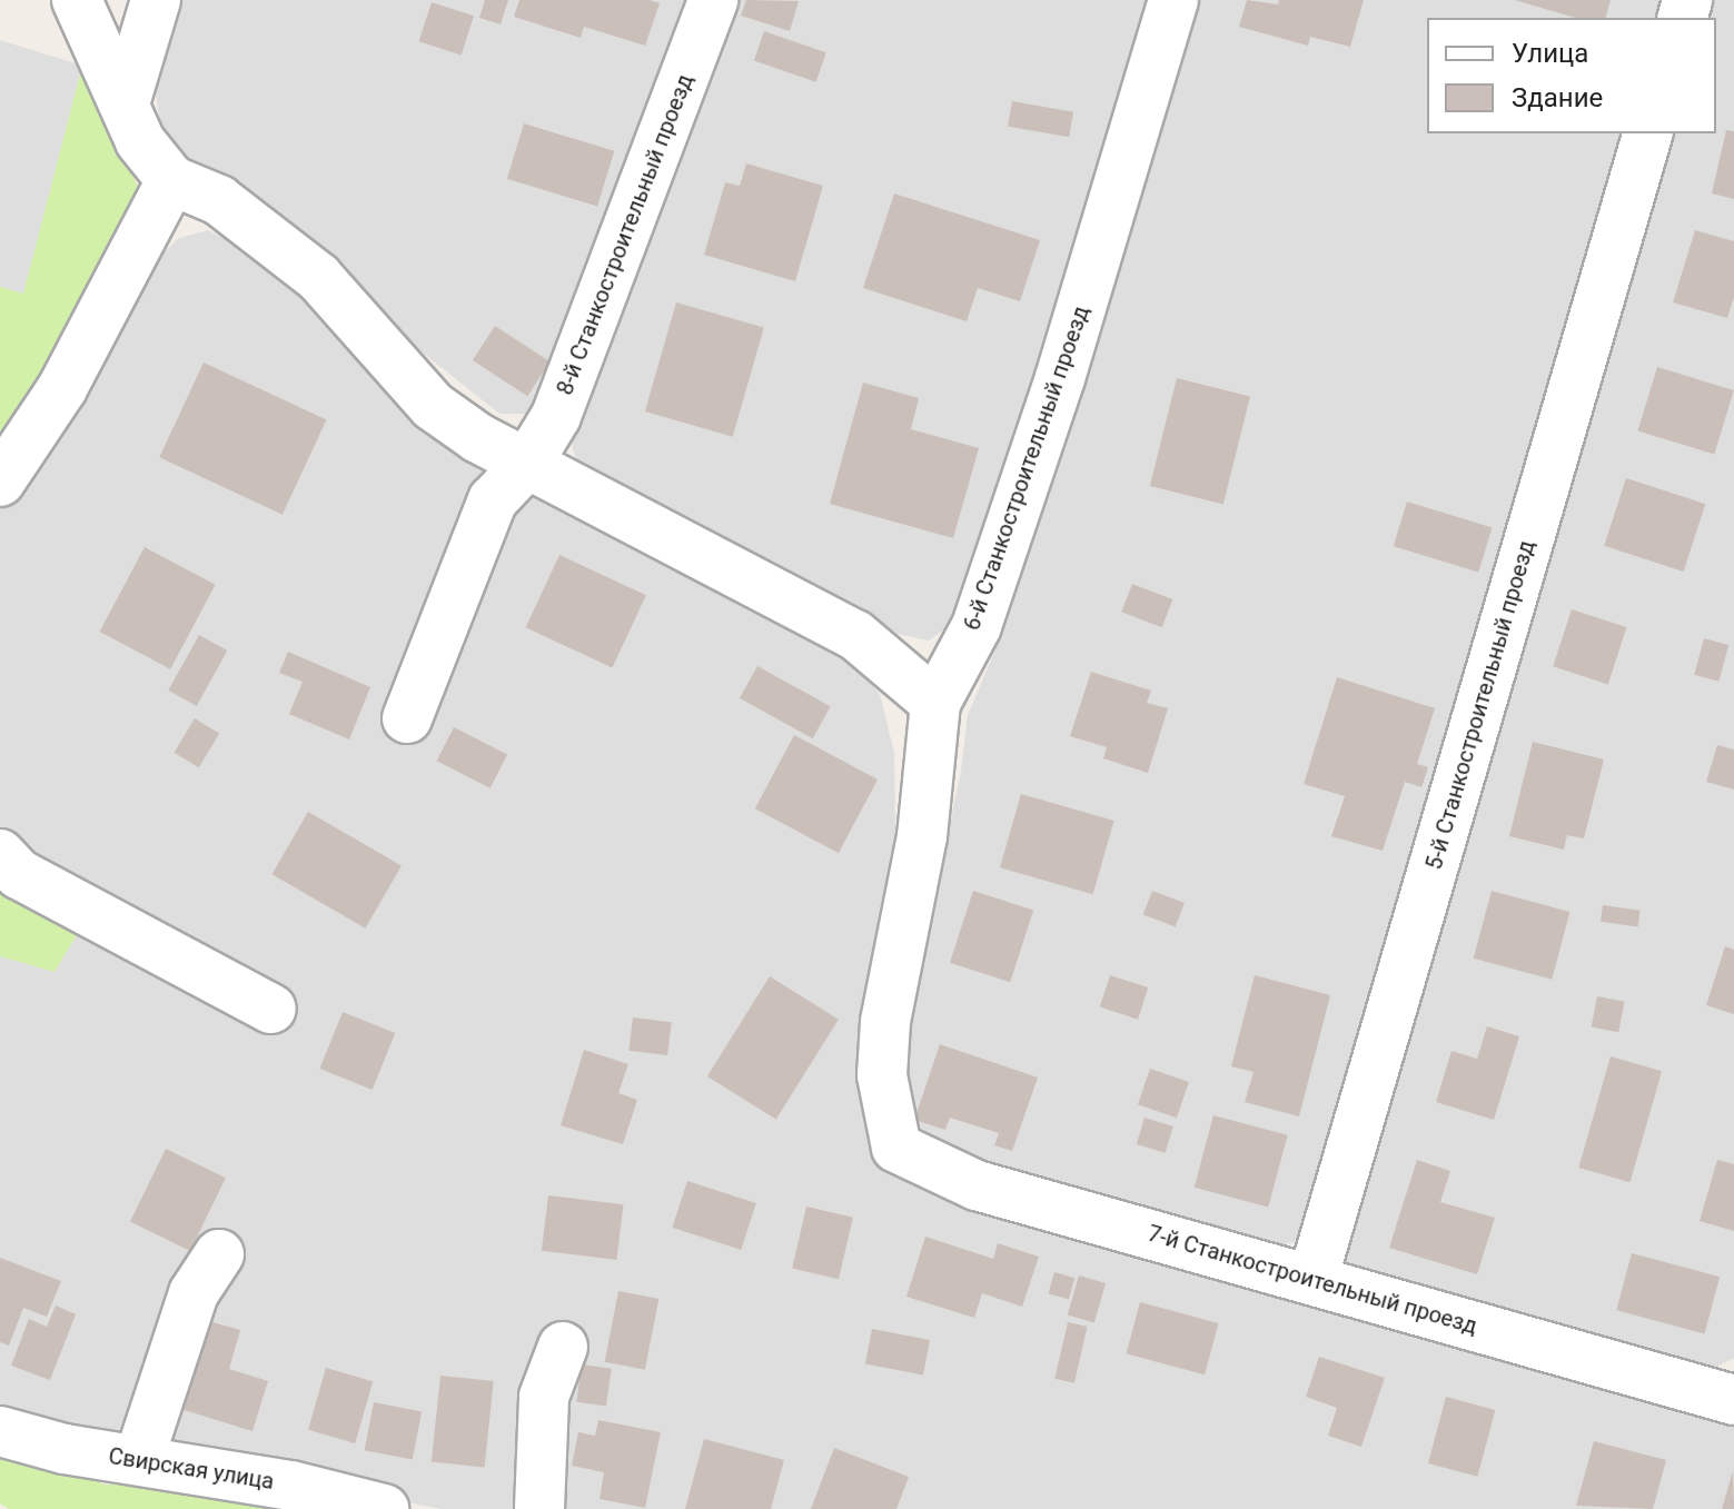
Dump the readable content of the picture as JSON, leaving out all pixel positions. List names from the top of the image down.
{
  "streets": {
    "street": [
      "8-й Станкостроительный проезд",
      "6-й Станкостроительный проезд",
      "5-й Станкостроительный проезд",
      "7-й Станкостроительный проезд",
      "Свирская улица"
    ]
  },
  "crossings": [
    ["6-й Станкостроительный проезд", "7-й Станкостроительный проезд"],
    ["5-й Станкостроительный проезд", "7-й Станкостроительный проезд"]
  ],
  "legend": ["Улица", "Здание"]
}
